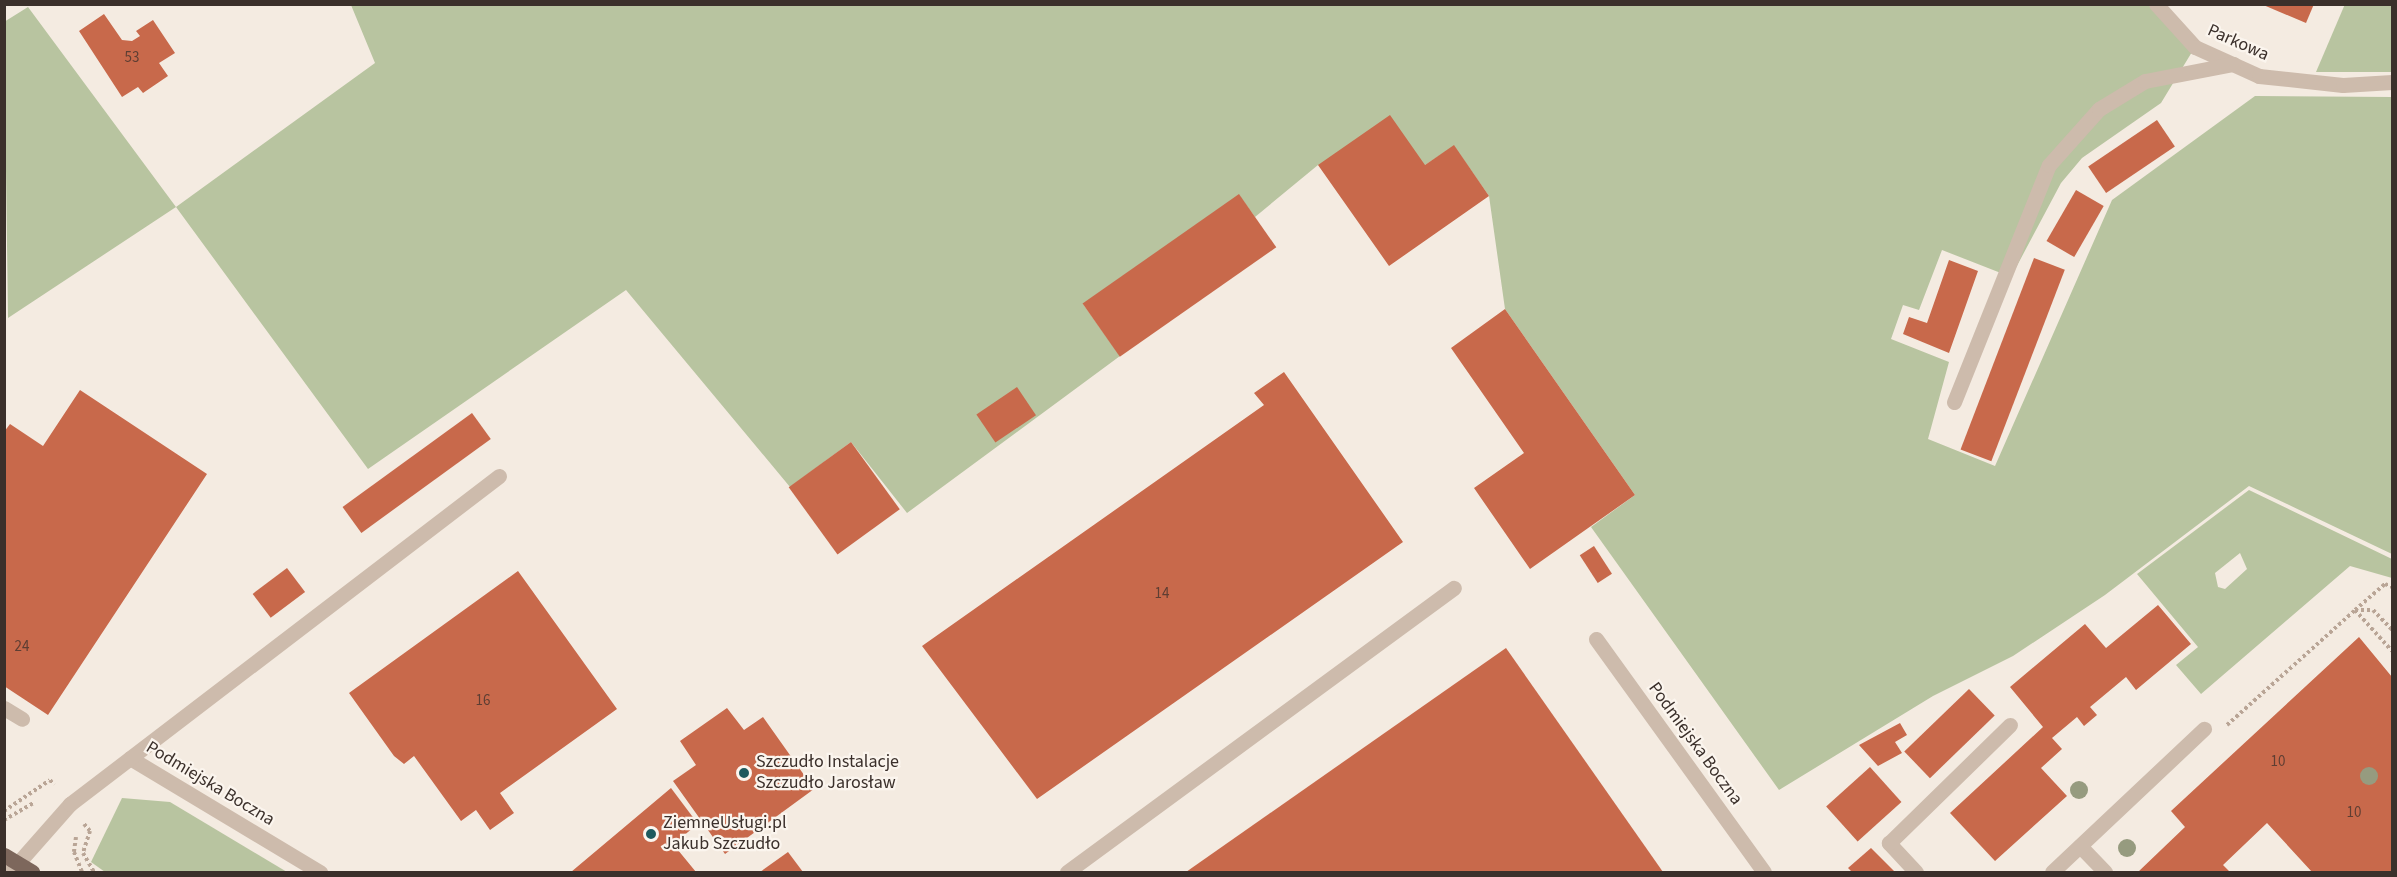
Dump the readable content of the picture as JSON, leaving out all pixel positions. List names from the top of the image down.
{
  "streets": {
    "street": ["Parkowa", "Podmiejska Boczna"]
  },
  "places": ["Szczudło Instalacje Szczudło Jarosław", "ZiemneUsługi.pl Jakub Szczudło"],
  "house_numbers": [
    "53",
    "14",
    "24",
    "16",
    "10",
    "10"
  ]
}
